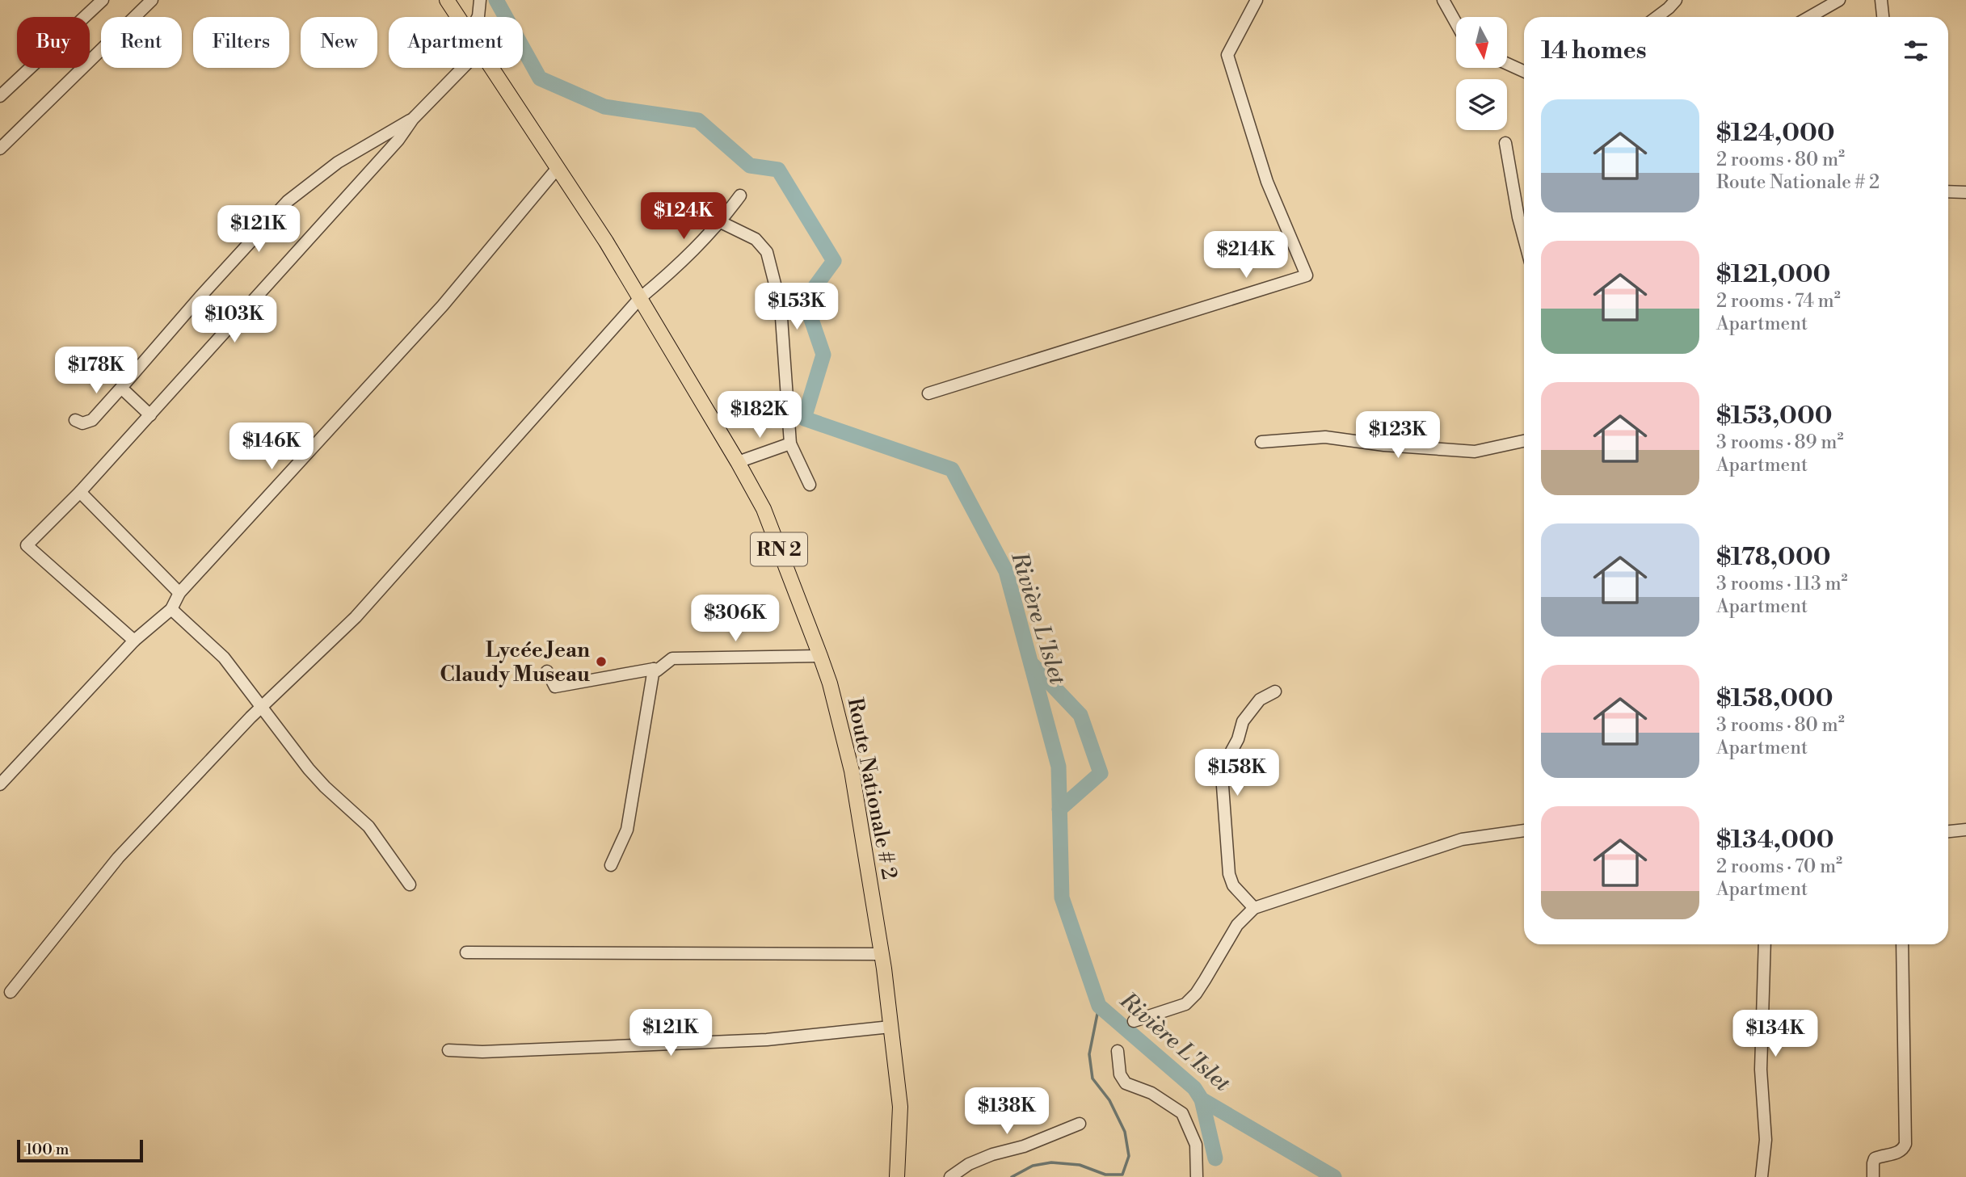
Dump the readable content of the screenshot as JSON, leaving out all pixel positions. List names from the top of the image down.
{
  "streets": {
    "main road": ["RN 2", "Route Nationale # 2"]
  },
  "water": ["Rivière L'Islet"],
  "places": ["Lycée Jean Claudy Museau"],
  "scale_bar": "100 m",
  "north": "bottom",
  "page": {
    "chip": [
      "Buy",
      "Rent",
      "Filters",
      "New",
      "Apartment"
    ],
    "heading": "14 homes",
    "list": [
      {
        "name": "$124,000",
        "note": "2 rooms · 80 m² · Route Nationale # 2"
      },
      {
        "name": "$121,000",
        "note": "2 rooms · 74 m² · Apartment"
      },
      {
        "name": "$153,000",
        "note": "3 rooms · 89 m² · Apartment"
      },
      {
        "name": "$178,000",
        "note": "3 rooms · 113 m² · Apartment"
      },
      {
        "name": "$158,000",
        "note": "3 rooms · 80 m² · Apartment"
      },
      {
        "name": "$134,000",
        "note": "2 rooms · 70 m² · Apartment"
      }
    ],
    "price": [
      "$124K",
      "$121K",
      "$214K",
      "$153K",
      "$103K",
      "$178K",
      "$182K",
      "$123K",
      "$146K",
      "$306K",
      "$158K",
      "$121K",
      "$134K",
      "$138K"
    ],
    "scale": "100 m"
  }
}
